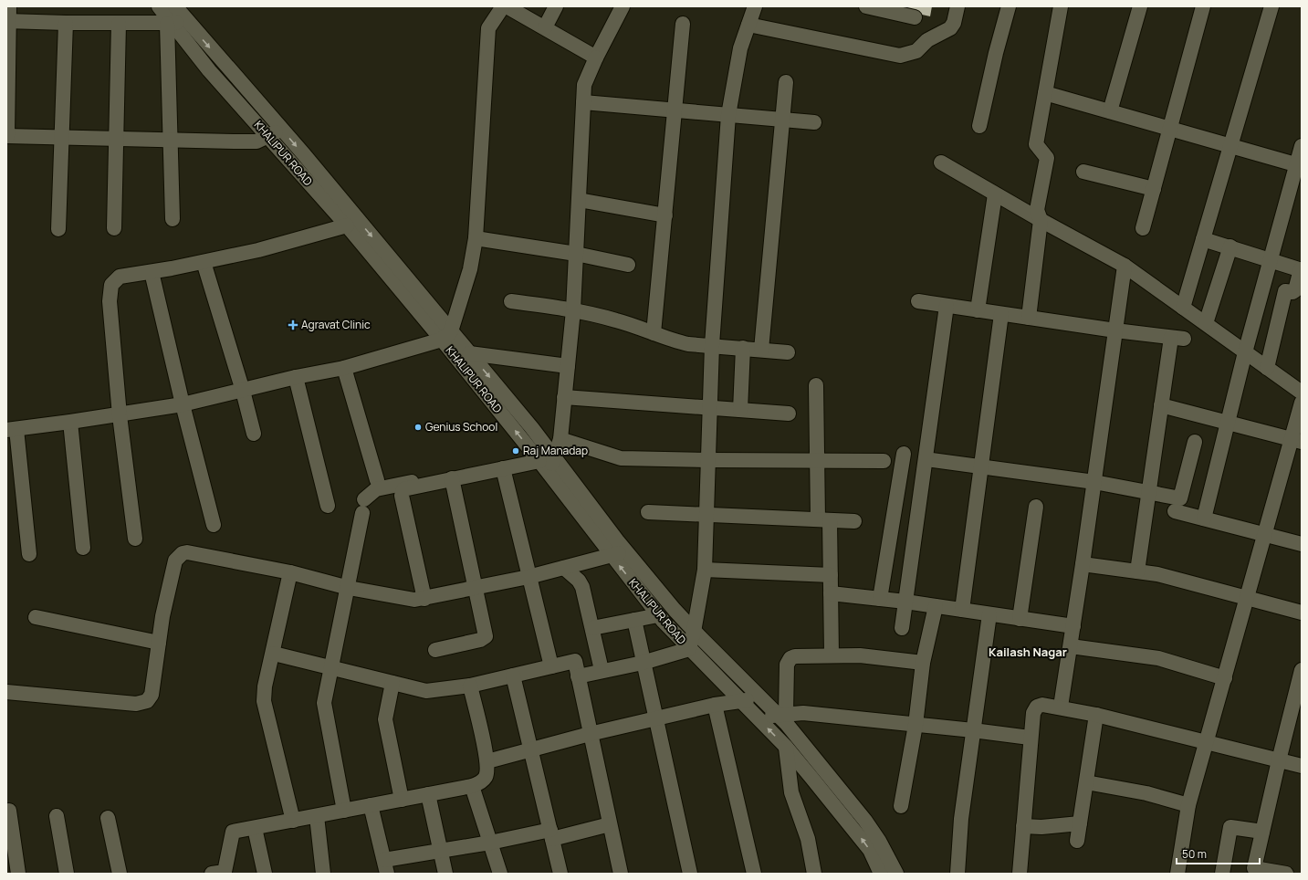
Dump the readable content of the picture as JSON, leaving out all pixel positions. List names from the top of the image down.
{
  "streets": {
    "street": ["KHALIPUR ROAD"]
  },
  "districts": ["Kailash Nagar"],
  "places": {
    "health": ["Agravat Clinic"],
    "other": ["Genius School", "Raj Manadap"]
  },
  "scale_bar": "50 m"
}
